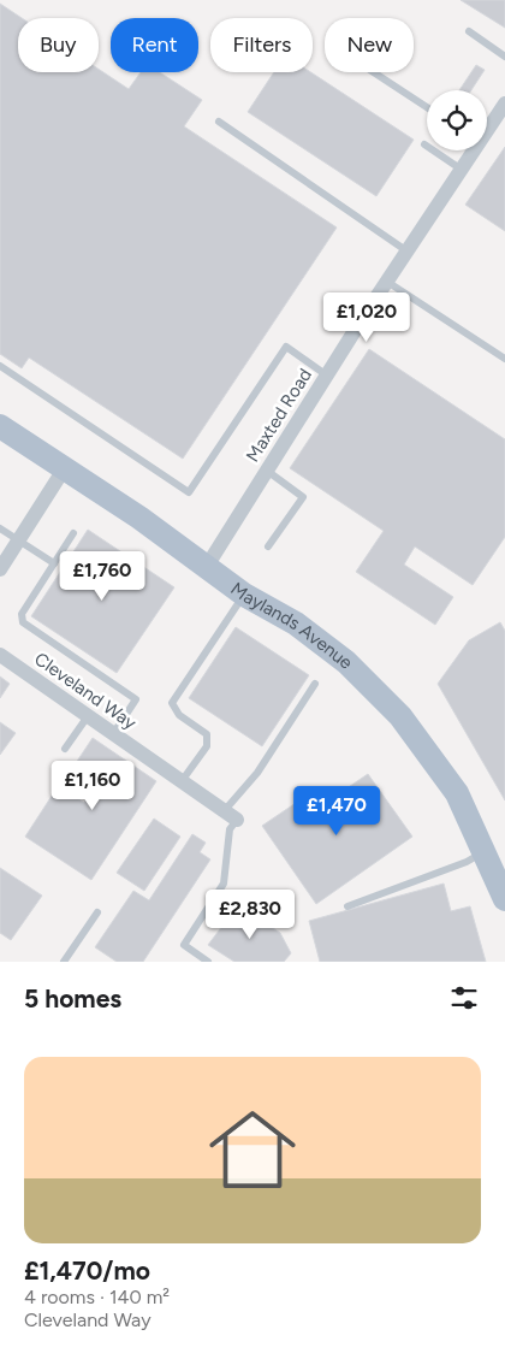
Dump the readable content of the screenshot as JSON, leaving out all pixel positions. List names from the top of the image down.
{
  "streets": {
    "main road": ["Maylands Avenue"],
    "street": ["Maxted Road", "Cleveland Way"]
  },
  "crossings": [
    ["Maxted Road", "Maylands Avenue"]
  ],
  "page": {
    "chip": [
      "Buy",
      "Rent",
      "Filters",
      "New"
    ],
    "price": [
      "£1,020",
      "£1,760",
      "£1,160",
      "£1,470",
      "£2,830"
    ],
    "heading": "5 homes",
    "list": [
      {
        "name": "£1,470/mo",
        "note": "4 rooms · 140 m² · Cleveland Way"
      }
    ]
  }
}
